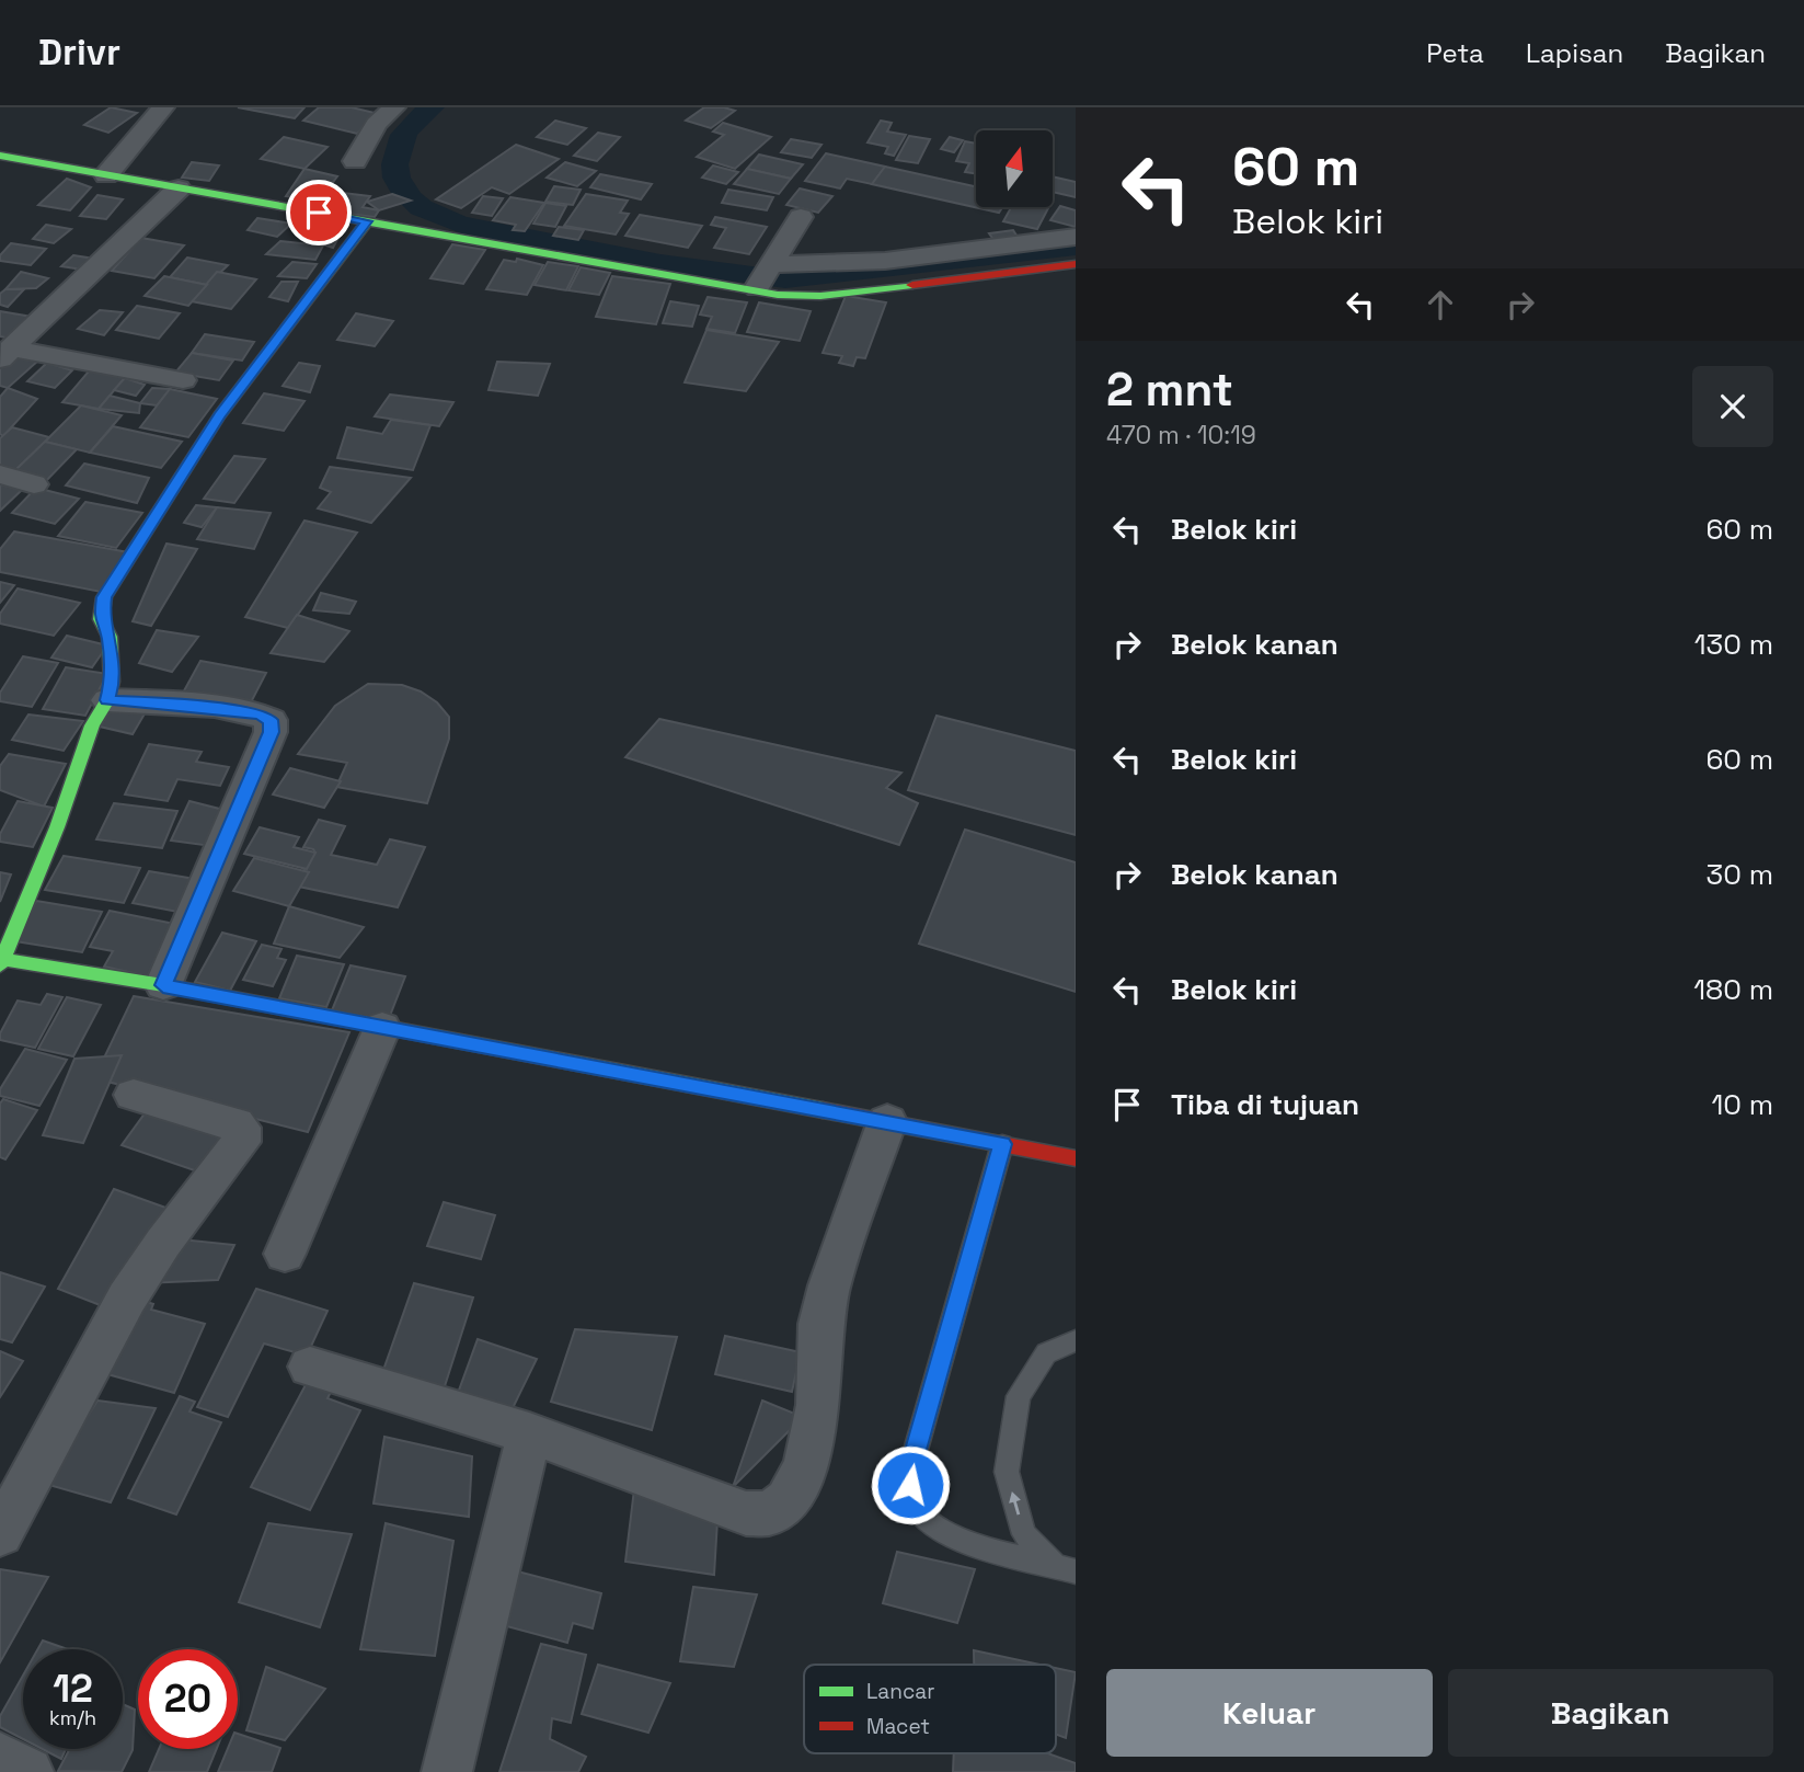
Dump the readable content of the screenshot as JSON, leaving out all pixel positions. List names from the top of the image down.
{
  "legend": ["Lancar", "Macet"],
  "north": "top",
  "page": {
    "header": "Drivr",
    "nav": ["Peta", "Lapisan", "Bagikan"],
    "turn": ["60 m", "Belok kiri"],
    "heading": ["2 mnt", "470 m · 10:19"],
    "list": [
      {
        "name": "Belok kiri",
        "value": "60 m"
      },
      {
        "name": "Belok kanan",
        "value": "130 m"
      },
      {
        "name": "Belok kiri",
        "value": "60 m"
      },
      {
        "name": "Belok kanan",
        "value": "30 m"
      },
      {
        "name": "Belok kiri",
        "value": "180 m"
      },
      {
        "name": "Tiba di tujuan",
        "value": "10 m"
      }
    ],
    "speed": "12 km/h",
    "limit": "20",
    "buttons": ["Keluar", "Bagikan"]
  }
}
